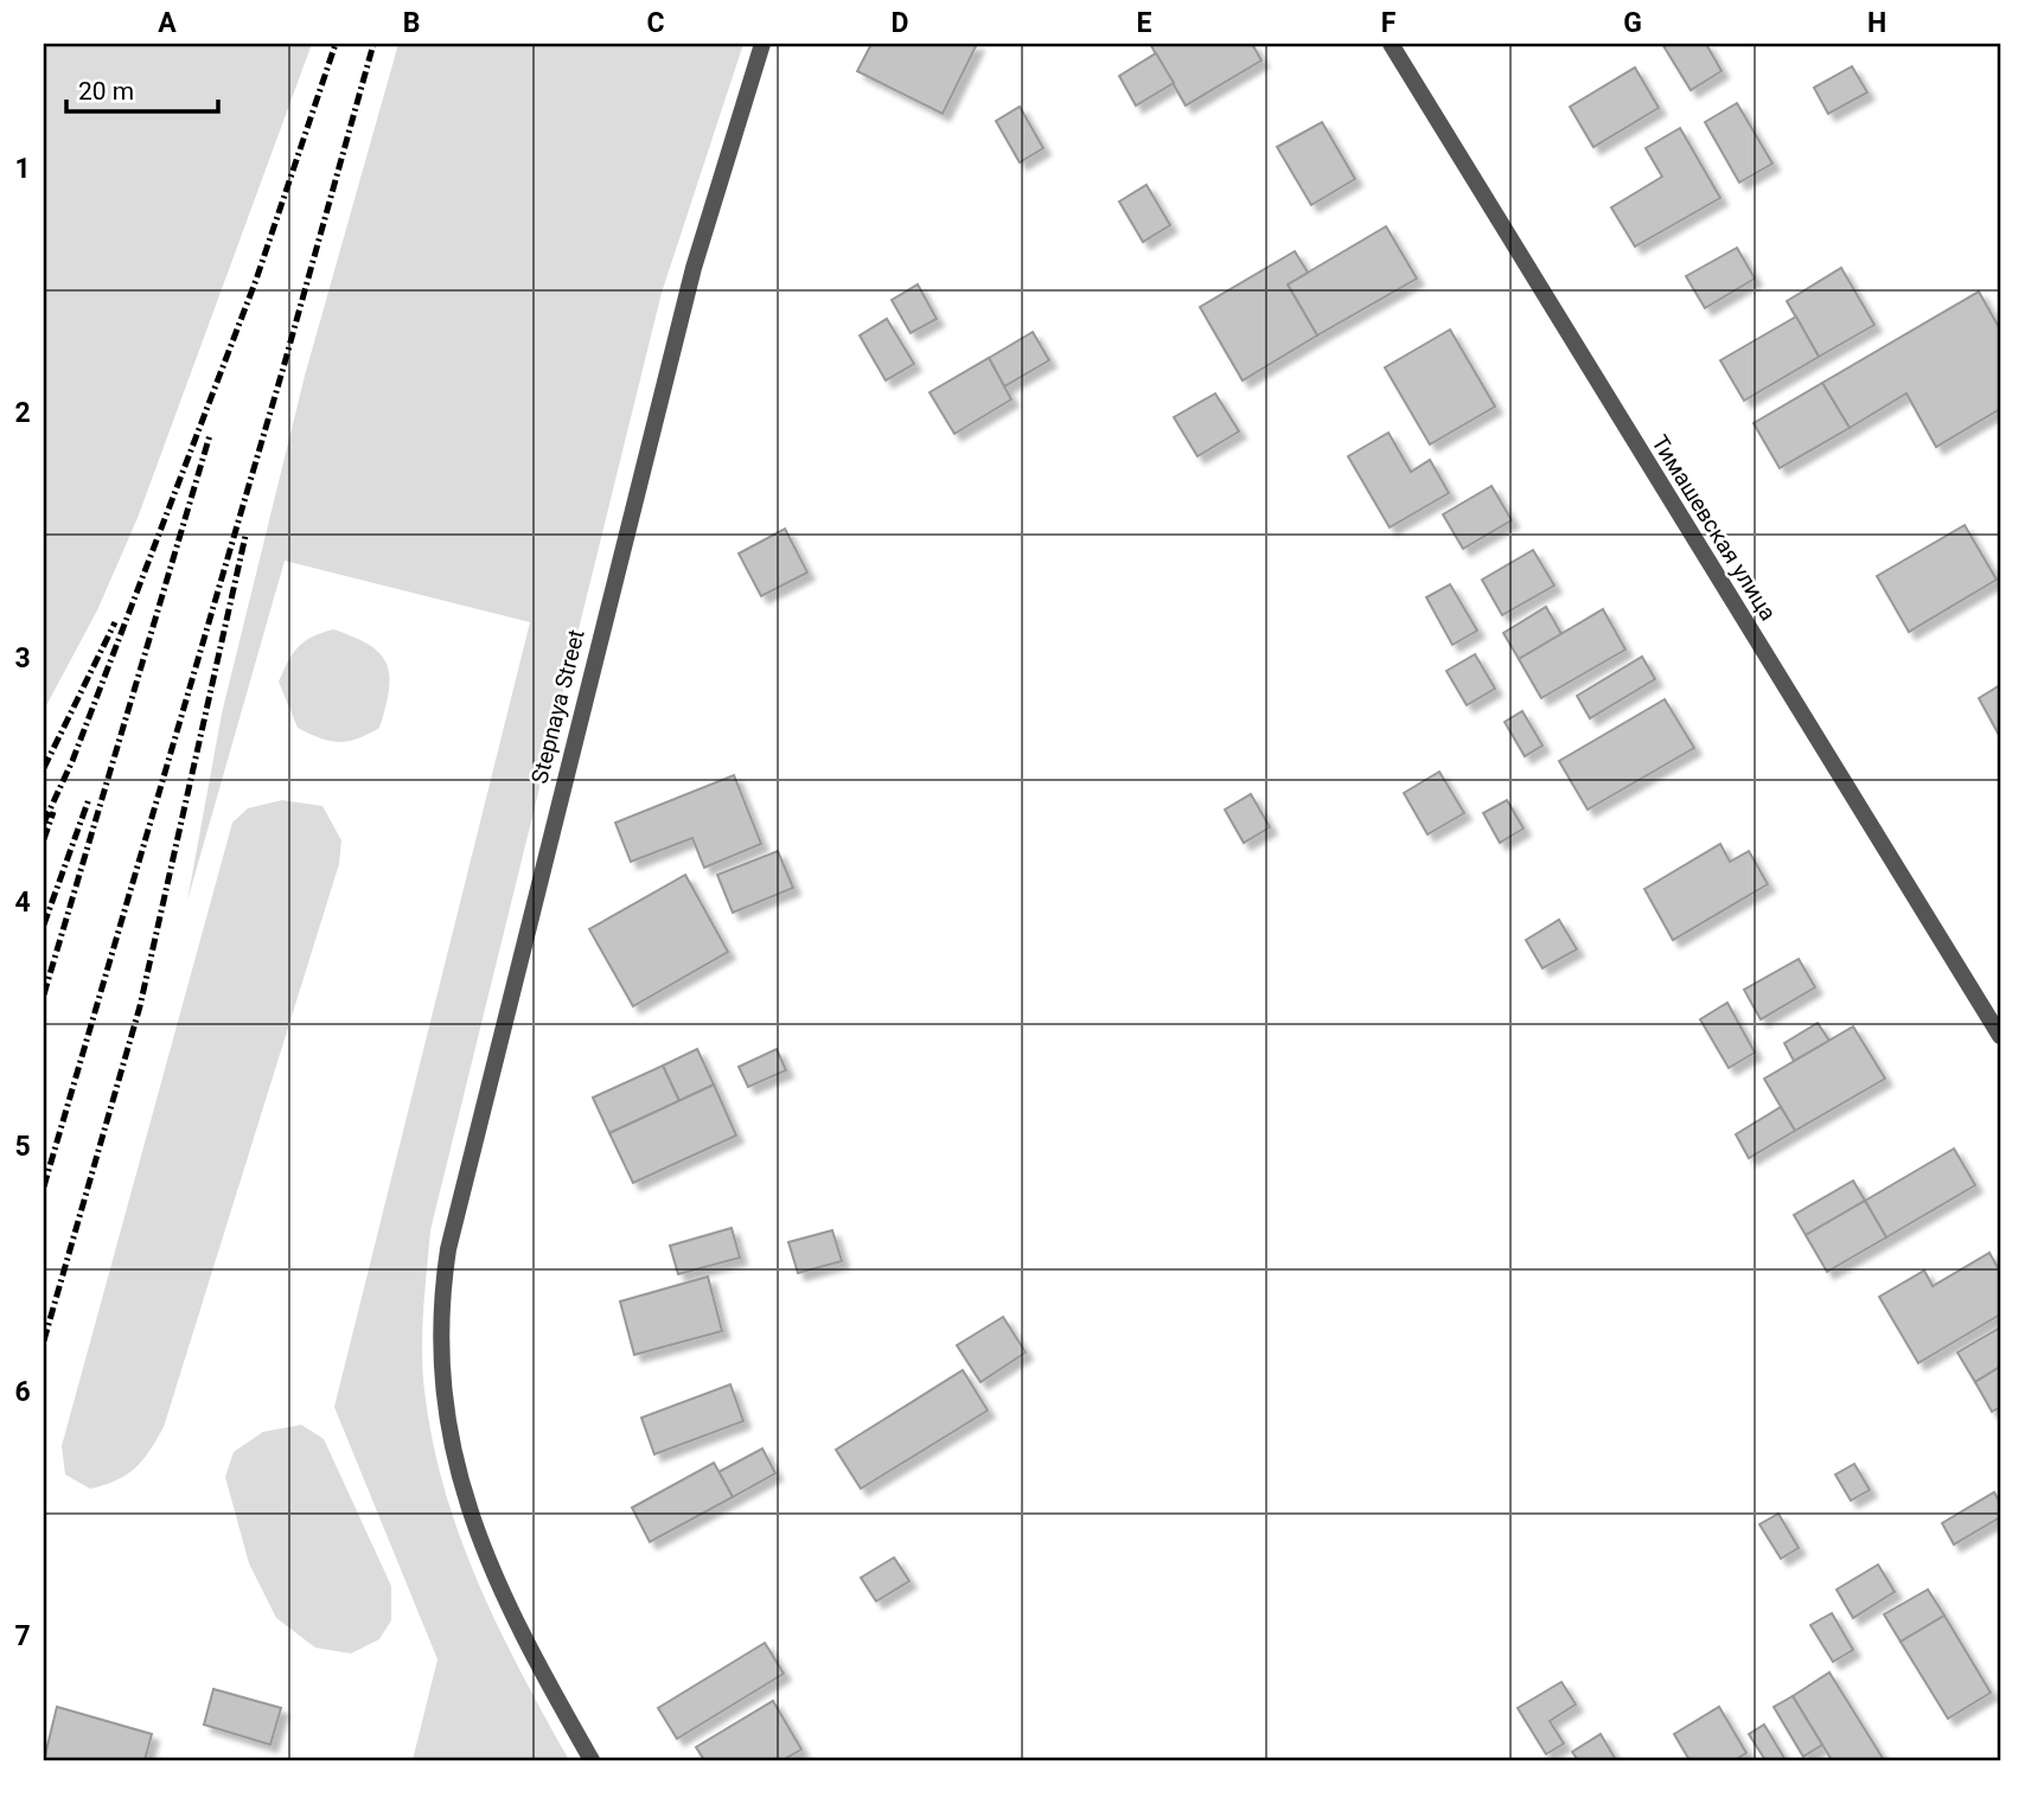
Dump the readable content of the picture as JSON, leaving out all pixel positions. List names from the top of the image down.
{
  "streets": {
    "street": ["Тимашевская улица", "Stepnaya Street"]
  },
  "scale_bar": "20 m",
  "grid": {
    "columns": [
      "A",
      "B",
      "C",
      "D",
      "E",
      "F",
      "G",
      "H"
    ],
    "rows": [
      "1",
      "2",
      "3",
      "4",
      "5",
      "6",
      "7"
    ]
  }
}
